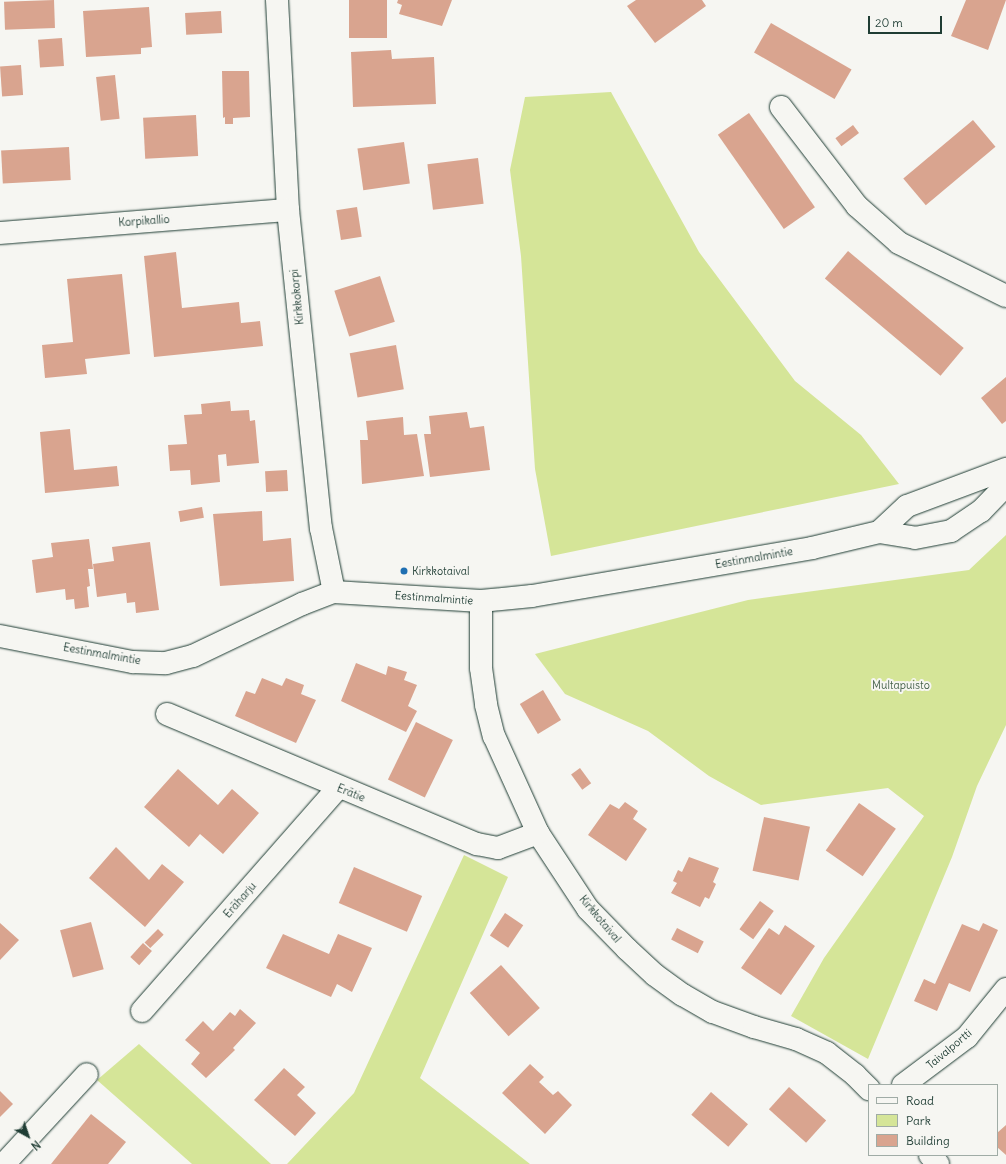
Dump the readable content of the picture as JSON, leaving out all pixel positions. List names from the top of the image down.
{
  "streets": {
    "street": [
      "Korpikallio",
      "Kirkkokorpi",
      "Eestinmalmintie",
      "Erätie",
      "Eräharju",
      "Kirkkotaival",
      "Taivalportti"
    ]
  },
  "crossings": [
    ["Korpikallio", "Kirkkokorpi"],
    ["Kirkkokorpi", "Eestinmalmintie"],
    ["Eestinmalmintie", "Kirkkotaival"],
    ["Erätie", "Eräharju"],
    ["Erätie", "Kirkkotaival"]
  ],
  "parks": ["Multapuisto"],
  "places": ["Kirkkotaival"],
  "legend": ["Road", "Park", "Building"],
  "scale_bar": "20 m",
  "north": "bottom right"
}
